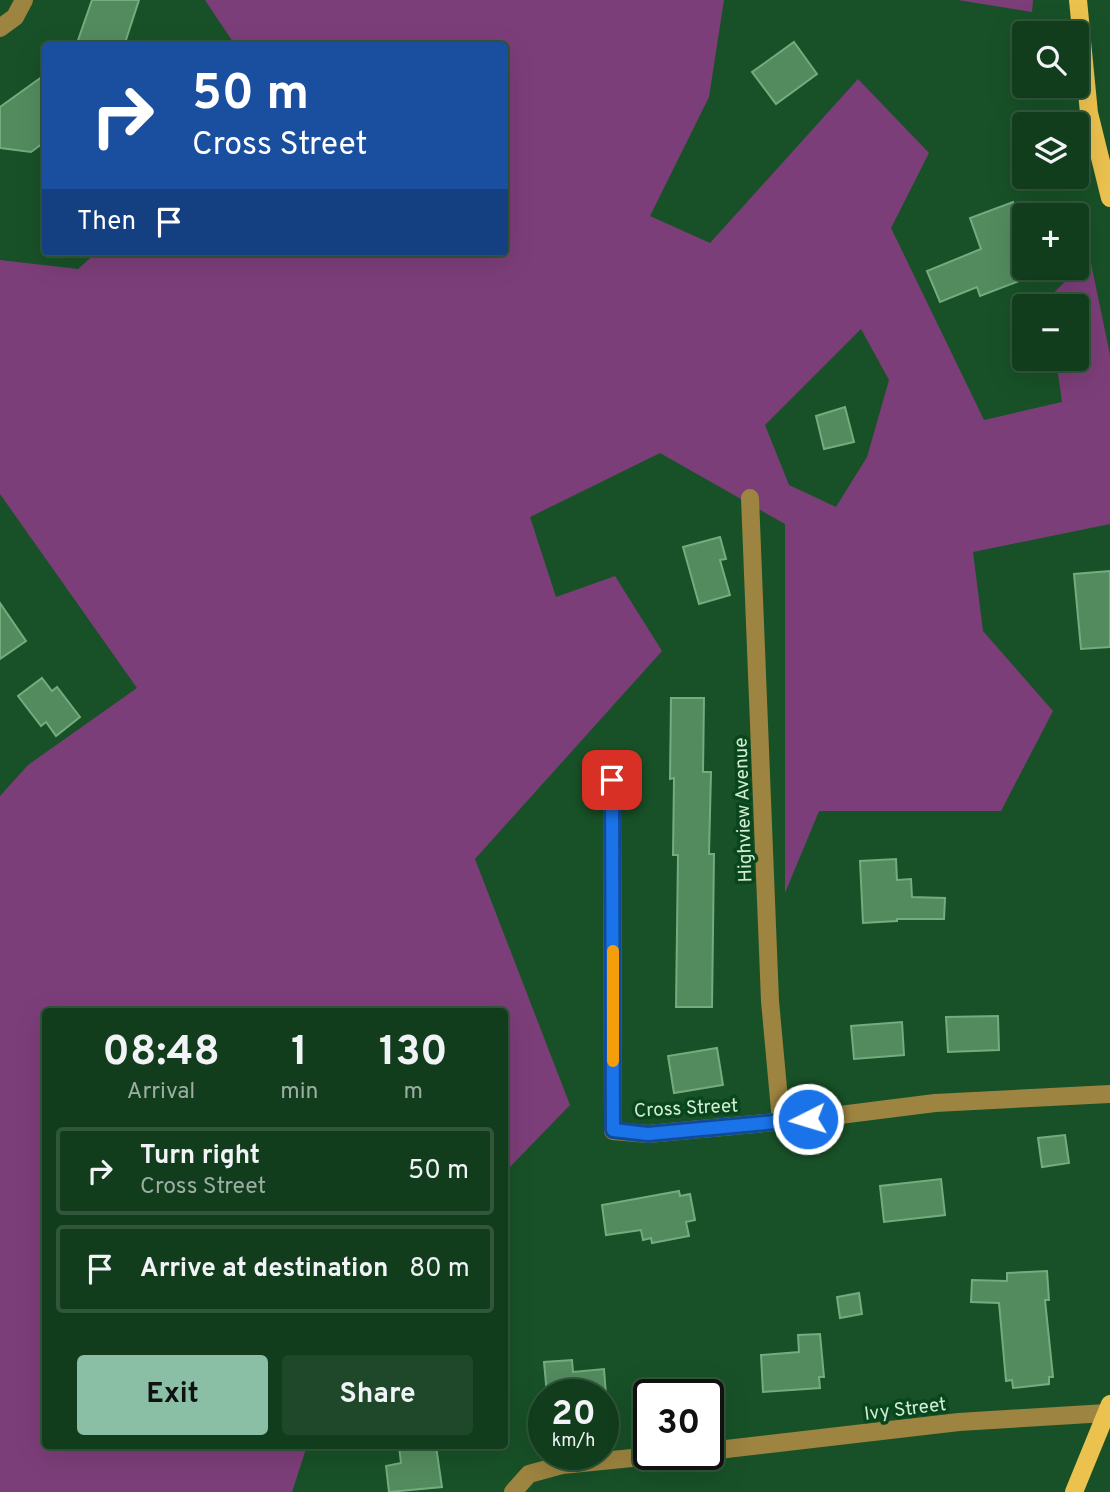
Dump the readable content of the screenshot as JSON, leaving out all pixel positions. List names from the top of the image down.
{
  "streets": {
    "street": ["Highview Avenue", "Cross Street", "Ivy Street"]
  },
  "crossings": [
    ["Highview Avenue", "Cross Street"]
  ],
  "page": {
    "map_buttons": ["+", "−"],
    "turn": ["50 m", "Cross Street"],
    "then": "Then",
    "eta": [
      "08:48",
      "Arrival",
      "1",
      "min",
      "130",
      "m"
    ],
    "list": [
      {
        "name": "Turn right",
        "note": "Cross Street",
        "value": "50 m"
      },
      {
        "name": "Arrive at destination",
        "value": "80 m"
      }
    ],
    "buttons": ["Exit", "Share"],
    "speed": "20 km/h",
    "limit": "30"
  }
}
